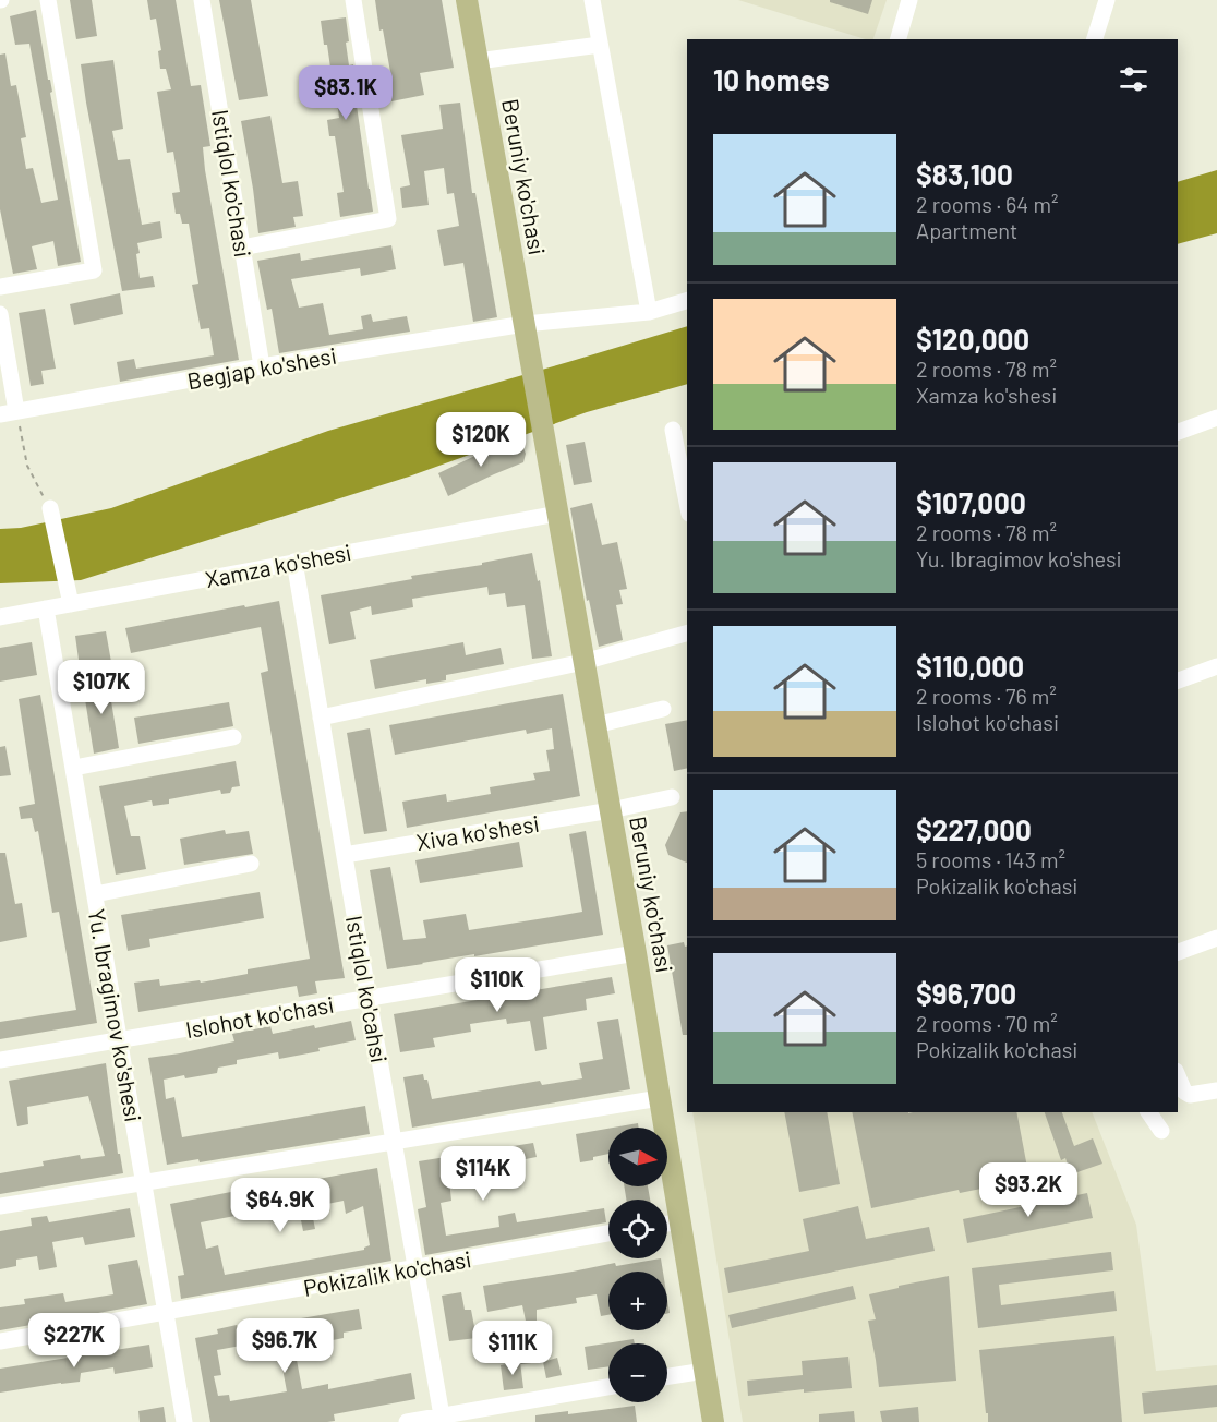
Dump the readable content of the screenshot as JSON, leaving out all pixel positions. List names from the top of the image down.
{
  "streets": {
    "main road": ["Beruniy ko'chasi"],
    "street": [
      "Istiqlol ko'chasi",
      "Begjap ko'shesi",
      "Xamza ko'shesi",
      "Xiva ko'shesi",
      "Istiqlol ko'cahsi",
      "Yu. Ibragimov ko'shesi",
      "Islohot ko'chasi",
      "Pokizalik ko'chasi"
    ]
  },
  "crossings": [
    ["Beruniy ko'chasi", "Begjap ko'shesi"],
    ["Beruniy ko'chasi", "Xamza ko'shesi"],
    ["Beruniy ko'chasi", "Xiva ko'shesi"],
    ["Beruniy ko'chasi", "Islohot ko'chasi"],
    ["Istiqlol ko'chasi", "Begjap ko'shesi"],
    ["Xamza ko'shesi", "Istiqlol ko'cahsi"],
    ["Xamza ko'shesi", "Yu. Ibragimov ko'shesi"],
    ["Xiva ko'shesi", "Istiqlol ko'cahsi"],
    ["Istiqlol ko'cahsi", "Islohot ko'chasi"],
    ["Istiqlol ko'cahsi", "Pokizalik ko'chasi"],
    ["Yu. Ibragimov ko'shesi", "Islohot ko'chasi"],
    ["Yu. Ibragimov ko'shesi", "Pokizalik ko'chasi"]
  ],
  "north": "right",
  "page": {
    "heading": "10 homes",
    "price": [
      "$83.1K",
      "$120K",
      "$107K",
      "$110K",
      "$114K",
      "$93.2K",
      "$64.9K",
      "$227K",
      "$96.7K",
      "$111K"
    ],
    "list": [
      {
        "name": "$83,100",
        "note": "2 rooms · 64 m² · Apartment"
      },
      {
        "name": "$120,000",
        "note": "2 rooms · 78 m² · Xamza ko'shesi"
      },
      {
        "name": "$107,000",
        "note": "2 rooms · 78 m² · Yu. Ibragimov ko'shesi"
      },
      {
        "name": "$110,000",
        "note": "2 rooms · 76 m² · Islohot ko'chasi"
      },
      {
        "name": "$227,000",
        "note": "5 rooms · 143 m² · Pokizalik ko'chasi"
      },
      {
        "name": "$96,700",
        "note": "2 rooms · 70 m² · Pokizalik ko'chasi"
      }
    ],
    "map_buttons": ["+", "−"]
  }
}
